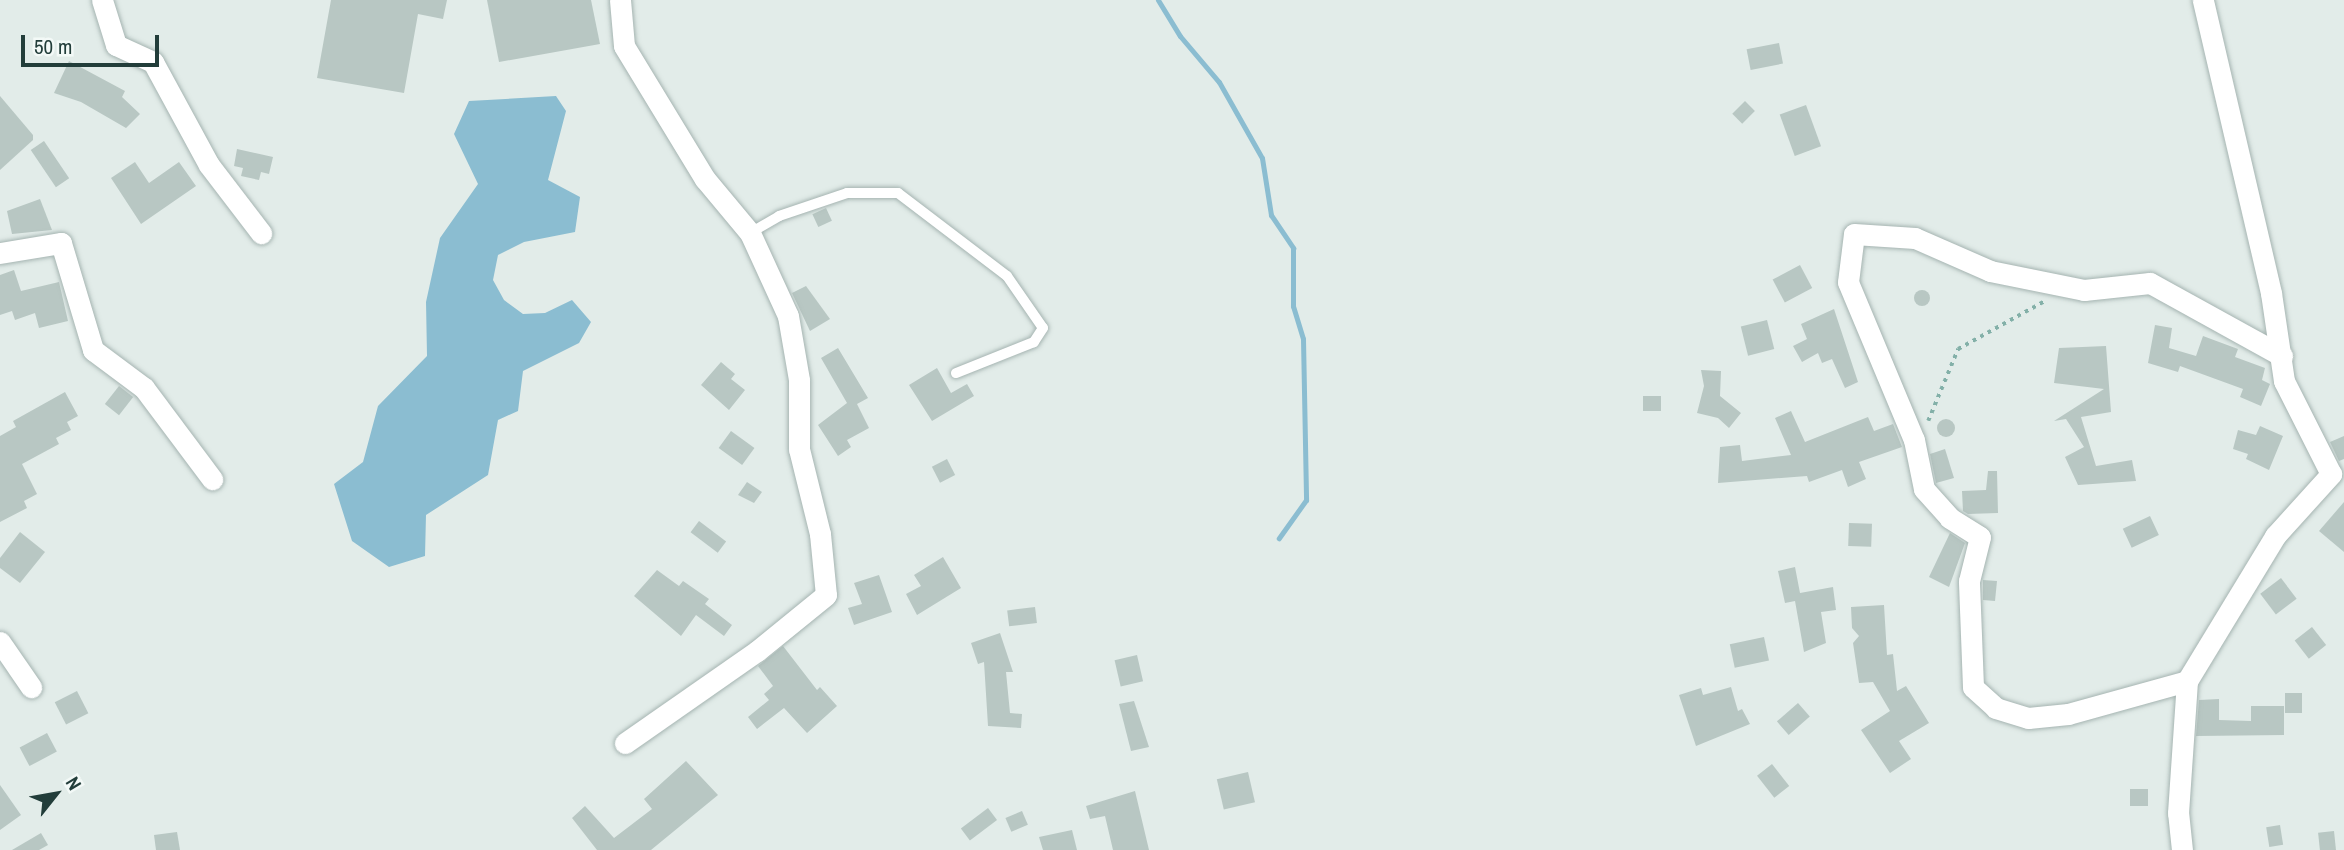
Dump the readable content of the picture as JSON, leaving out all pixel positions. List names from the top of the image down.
{
  "scale_bar": "50 m",
  "north": "top right"
}
